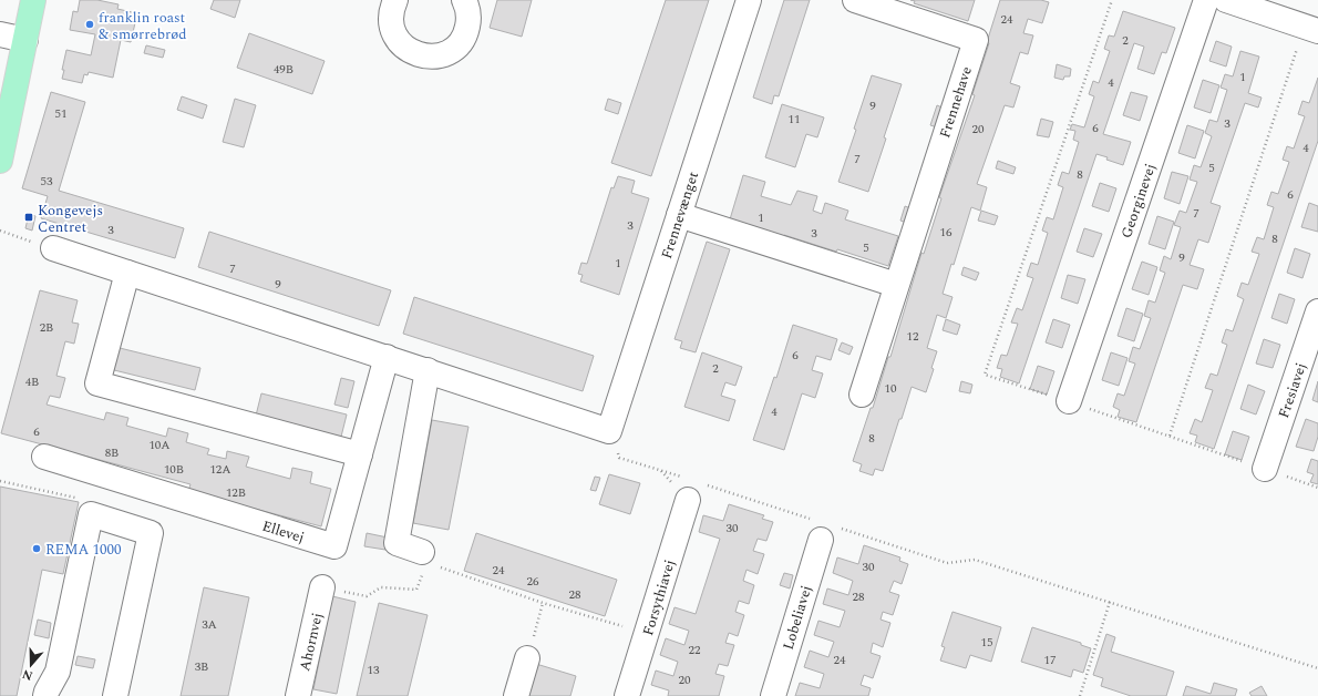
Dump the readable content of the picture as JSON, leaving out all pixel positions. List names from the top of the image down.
{
  "streets": {
    "street": [
      "Frennehave",
      "Georginevej",
      "Frennevænget",
      "Fresiavej",
      "Ellevej",
      "Forsythiavej",
      "Lobeliavej",
      "Ahornvej"
    ]
  },
  "places": {
    "other": ["franklin roast & smørrebrød", "REMA 1000"],
    "transit": ["Kongevejs Centret"]
  },
  "house_numbers": [
    "24",
    "2",
    "49B",
    "1",
    "4",
    "9",
    "51",
    "11",
    "3",
    "6",
    "20",
    "4",
    "7",
    "5",
    "8",
    "53",
    "6",
    "7",
    "1",
    "3",
    "3",
    "16",
    "3",
    "8",
    "5",
    "9",
    "1",
    "7",
    "9",
    "2B",
    "12",
    "6",
    "2",
    "4B",
    "10",
    "4",
    "6",
    "8",
    "10A",
    "8B",
    "10B",
    "12A",
    "12B",
    "30",
    "30",
    "24",
    "26",
    "28",
    "28",
    "3A",
    "15",
    "22",
    "24",
    "17",
    "3B",
    "13",
    "20"
  ],
  "north": "bottom"
}
